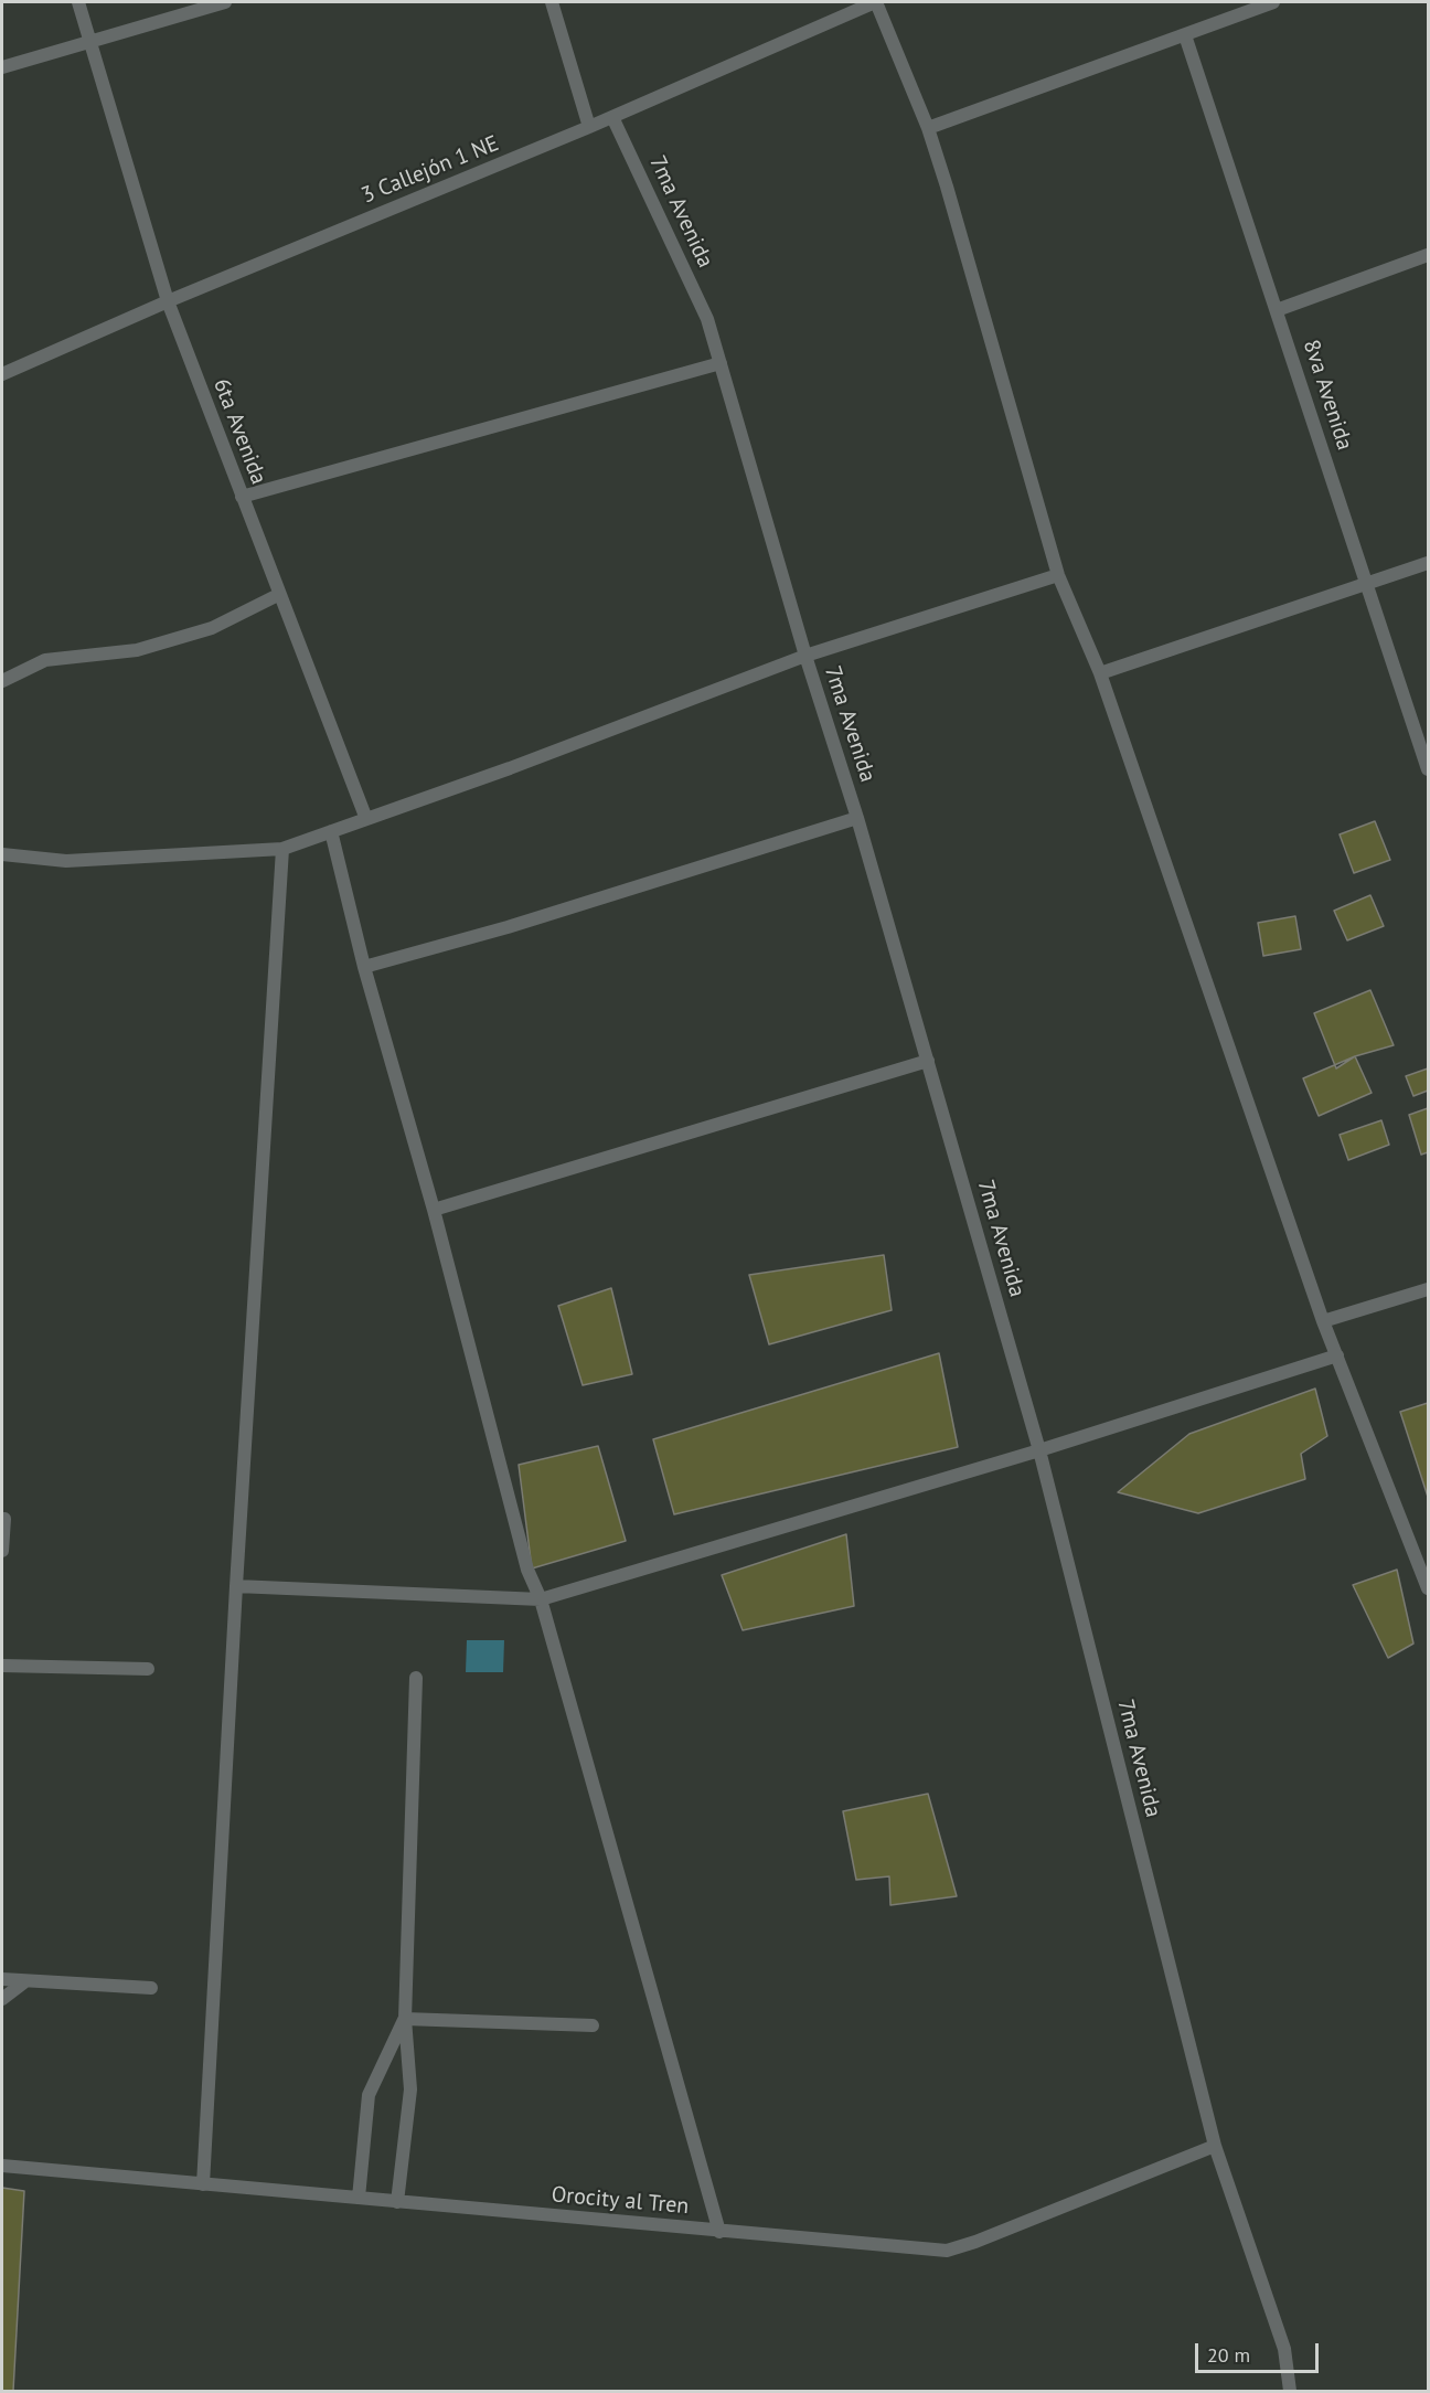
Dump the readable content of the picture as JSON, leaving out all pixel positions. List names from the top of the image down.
{
  "streets": {
    "street": [
      "3 Callejón 1 NE",
      "7ma Avenida",
      "8va Avenida",
      "6ta Avenida",
      "Orocity al Tren"
    ]
  },
  "crossings": [
    ["3 Callejón 1 NE", "7ma Avenida"],
    ["3 Callejón 1 NE", "6ta Avenida"],
    ["7ma Avenida", "Orocity al Tren"]
  ],
  "scale_bar": "20 m"
}
